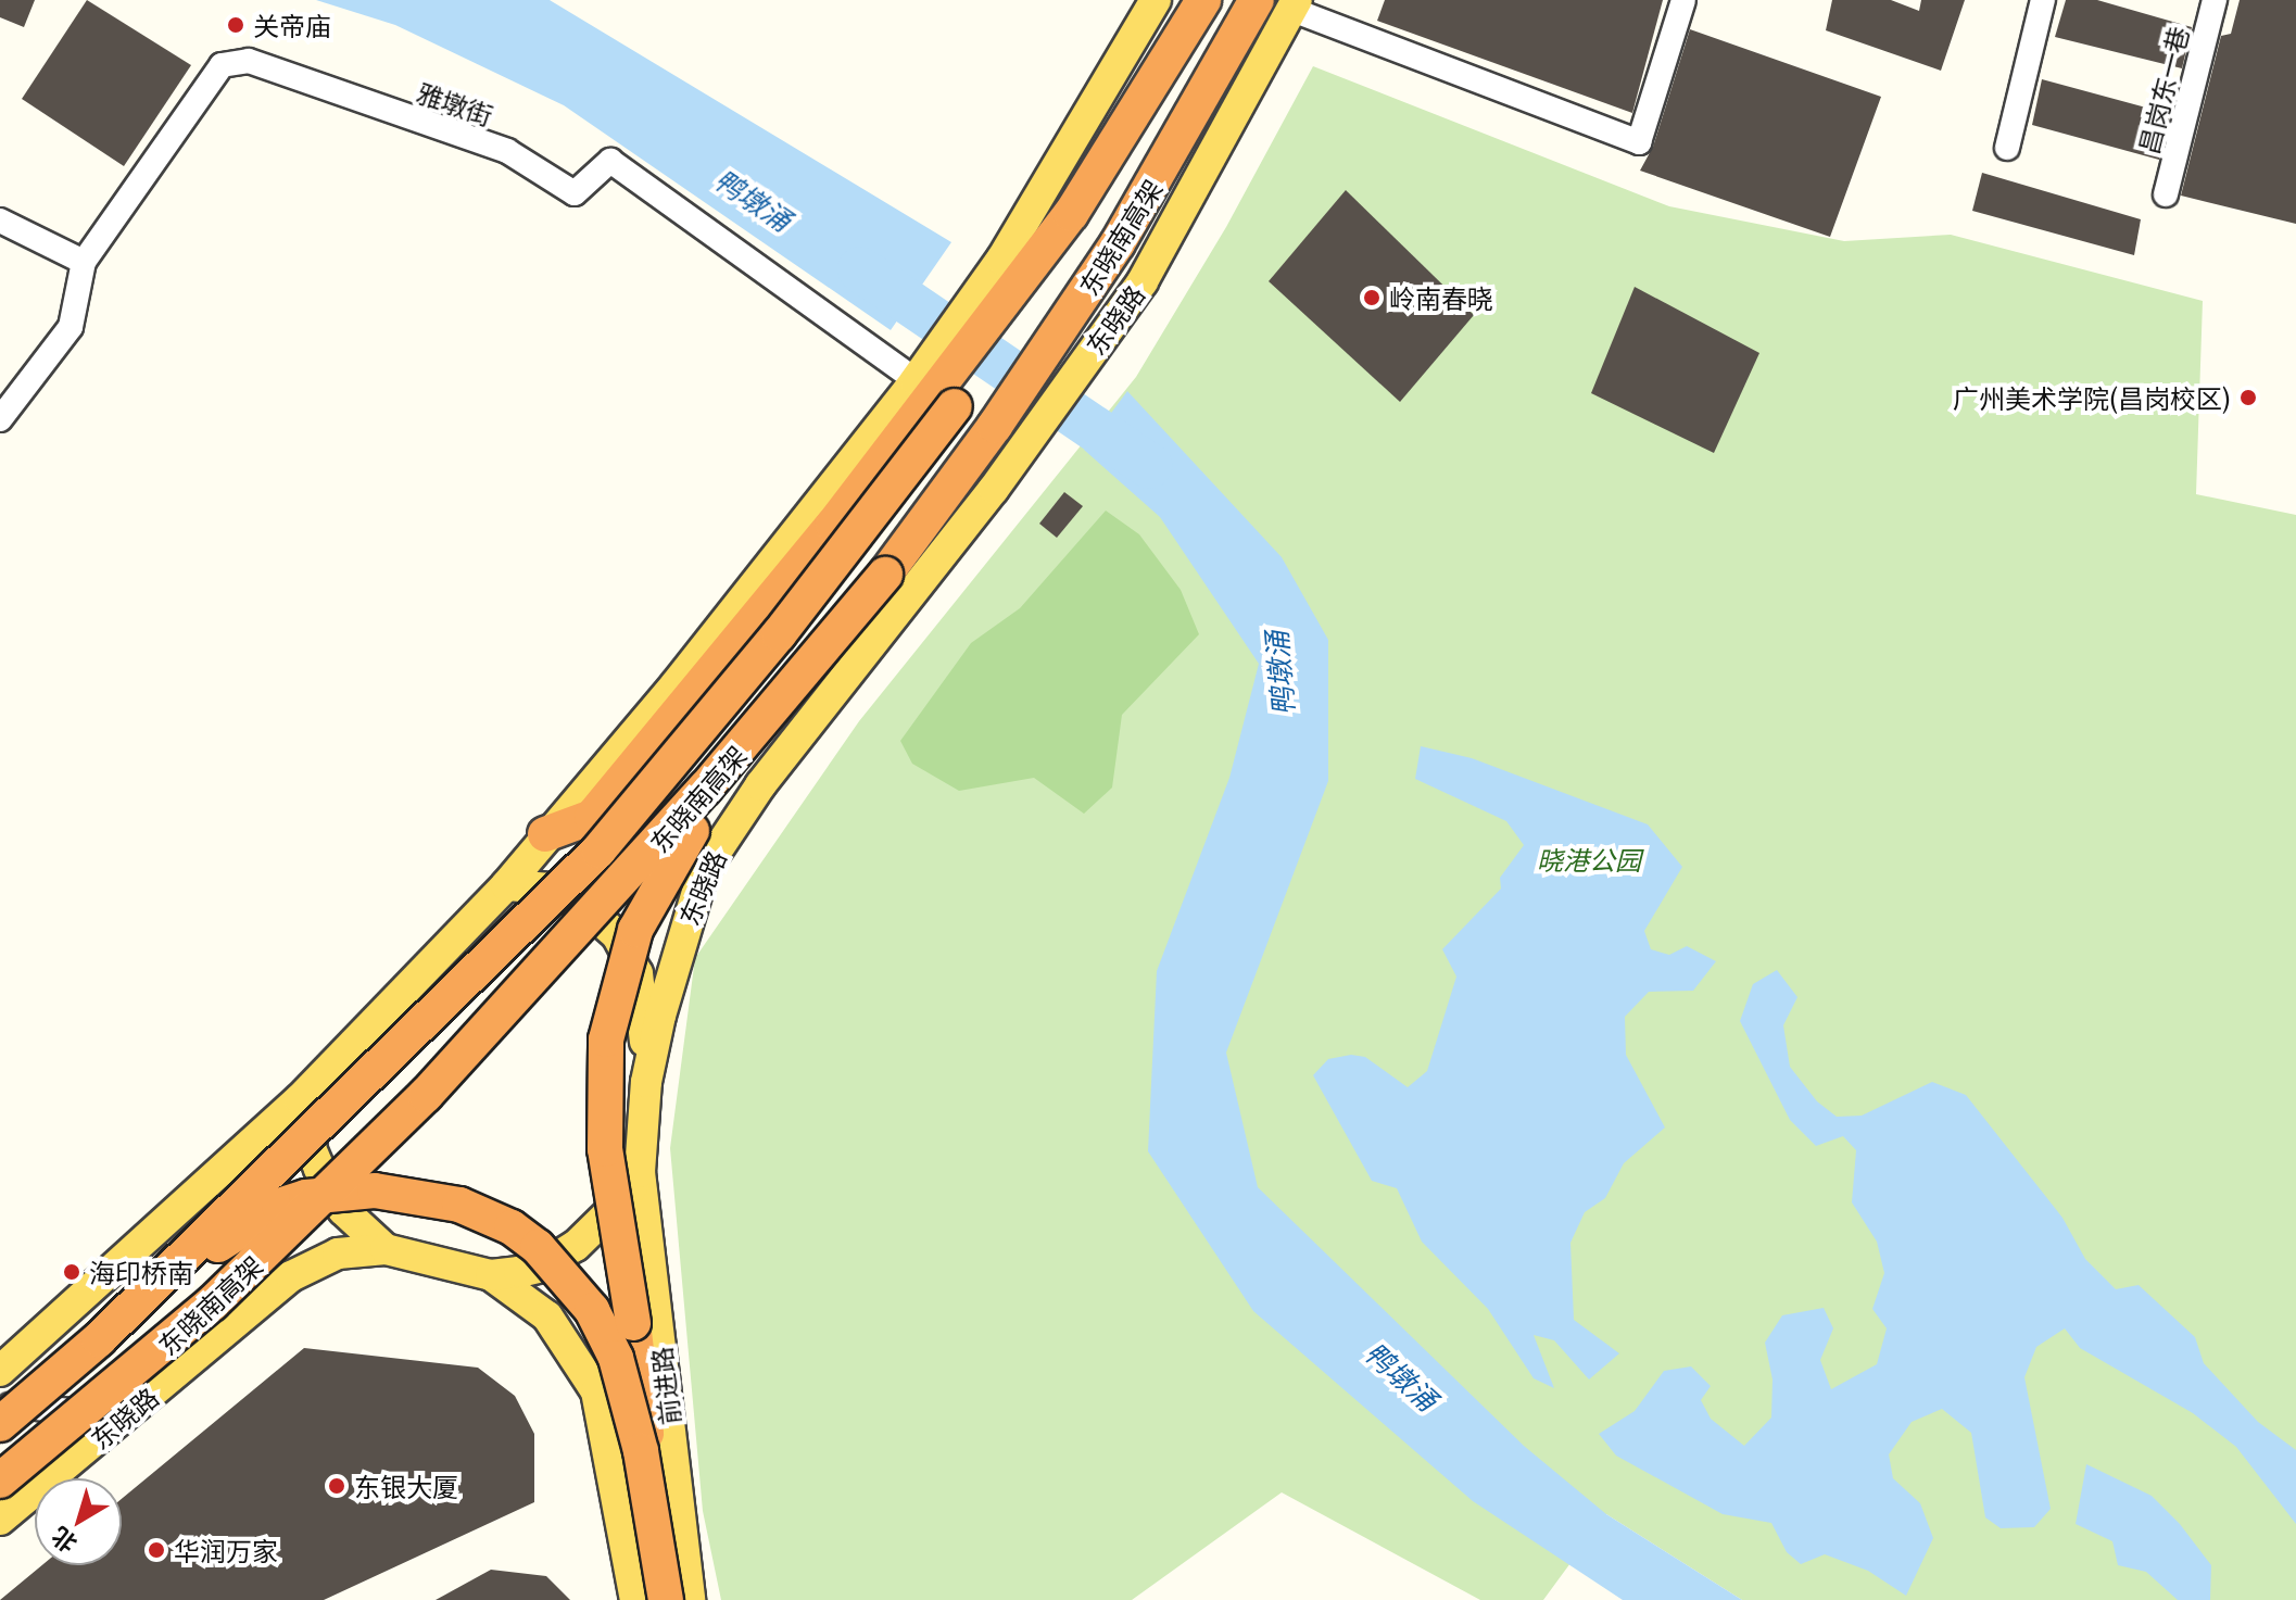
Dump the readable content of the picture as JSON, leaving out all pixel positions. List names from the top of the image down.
{
  "streets": {
    "highway": ["东晓南高架"],
    "main road": ["东晓路", "前进路"],
    "street": ["昌岗东一巷", "雅墩街"]
  },
  "crossings": [
    ["东晓路", "前进路"]
  ],
  "water": ["鸭墩涌"],
  "parks": ["晓港公园"],
  "places": [
    "关帝庙",
    "岭南春晓",
    "广州美术学院(昌岗校区)",
    "海印桥南",
    "东银大厦",
    "华润万家"
  ],
  "north": "bottom left"
}
